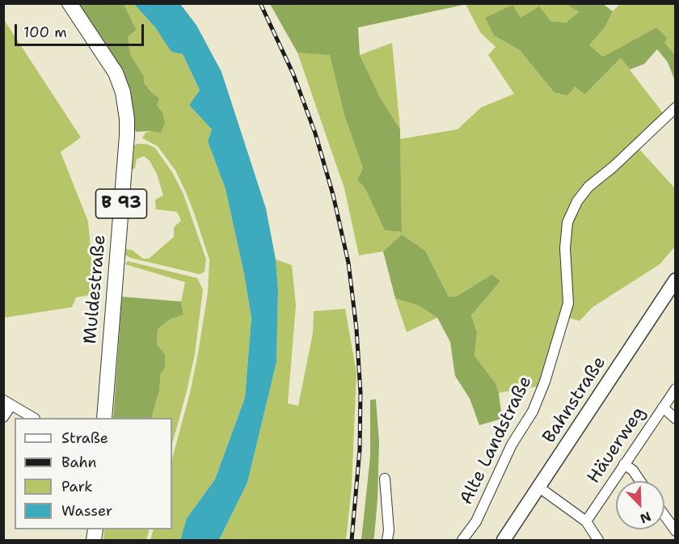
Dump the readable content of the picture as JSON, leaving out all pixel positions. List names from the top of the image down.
{
  "streets": {
    "main road": ["B 93", "Muldestraße", "Bahnstraße"],
    "street": ["Alte Landstraße", "Häuerweg"]
  },
  "legend": [
    "Straße",
    "Bahn",
    "Park",
    "Wasser"
  ],
  "scale_bar": "100 m",
  "north": "bottom right"
}
